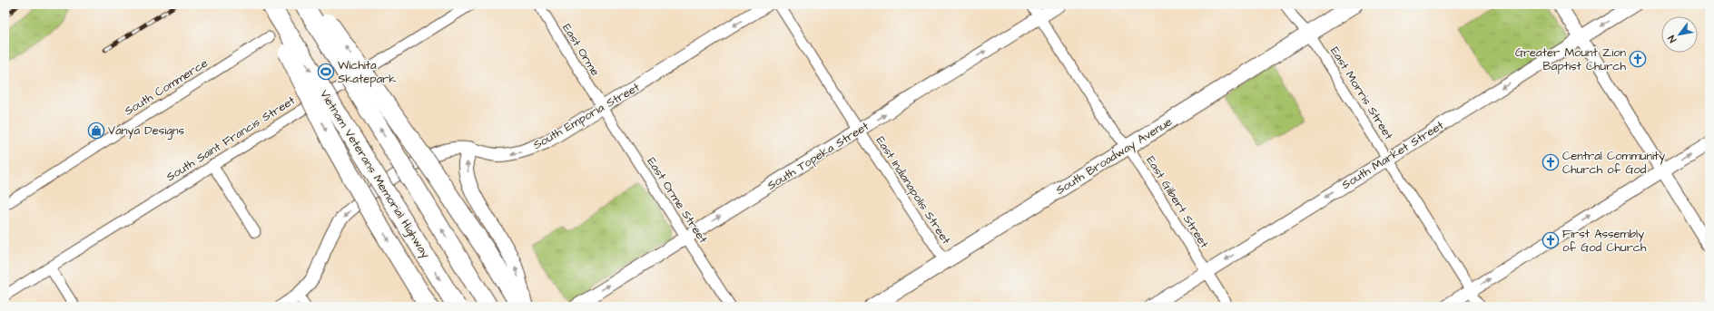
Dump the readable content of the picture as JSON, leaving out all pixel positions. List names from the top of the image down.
{
  "streets": {
    "highway": ["Vietnam Veterans Memorial Highway"],
    "main road": ["South Broadway Avenue"],
    "street": [
      "East Orme",
      "South Commerce",
      "East Morris Street",
      "South Emporia Street",
      "South Saint Francis Street",
      "South Market Street",
      "South Topeka Street",
      "East Indianapolis Street",
      "East Orme Street",
      "East Gilbert Street"
    ]
  },
  "crossings": [
    ["East Orme", "South Emporia Street"],
    ["East Orme", "East Orme Street"],
    ["East Morris Street", "South Market Street"],
    ["East Morris Street", "South Broadway Avenue"],
    ["South Emporia Street", "East Orme Street"],
    ["South Market Street", "East Gilbert Street"],
    ["South Topeka Street", "East Indianapolis Street"],
    ["South Topeka Street", "East Orme Street"],
    ["South Topeka Street", "East Gilbert Street"],
    ["South Broadway Avenue", "East Indianapolis Street"],
    ["South Broadway Avenue", "East Gilbert Street"]
  ],
  "one_way": ["South Emporia Street", "South Market Street", "South Topeka Street"],
  "places": {
    "church": ["Greater Mount Zion Baptist Church", "Central Community Church of God", "First Assembly of God Church"],
    "sports": ["Wichita Skatepark"],
    "shop": ["Vanya Designs"]
  },
  "north": "bottom left"
}
